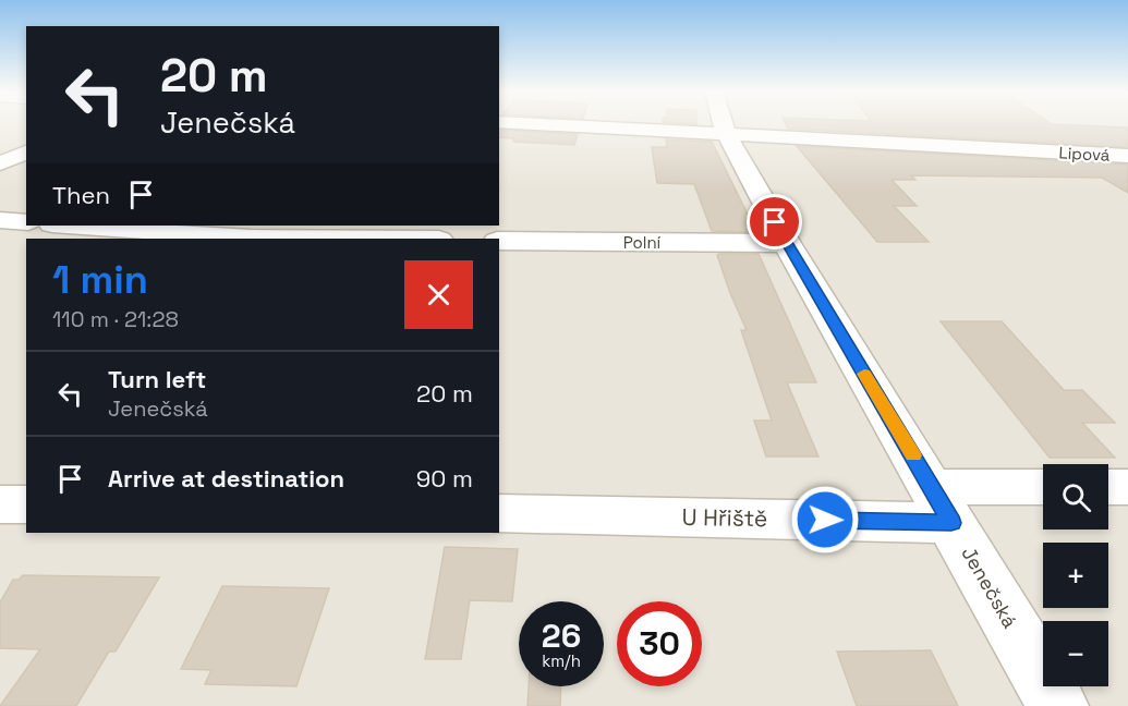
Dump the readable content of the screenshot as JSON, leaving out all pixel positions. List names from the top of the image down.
{
  "streets": {
    "street": [
      "Lipová",
      "Polní",
      "U Hřiště",
      "Jenečská"
    ]
  },
  "crossings": [
    ["Lipová", "Jenečská"],
    ["Polní", "Jenečská"],
    ["U Hřiště", "Jenečská"]
  ],
  "page": {
    "turn": ["20 m", "Jenečská"],
    "then": "Then",
    "heading": ["1 min", "110 m · 21:28"],
    "list": [
      {
        "name": "Turn left",
        "note": "Jenečská",
        "value": "20 m"
      },
      {
        "name": "Arrive at destination",
        "value": "90 m"
      }
    ],
    "map_buttons": ["+", "−"],
    "speed": "26 km/h",
    "limit": "30"
  }
}
